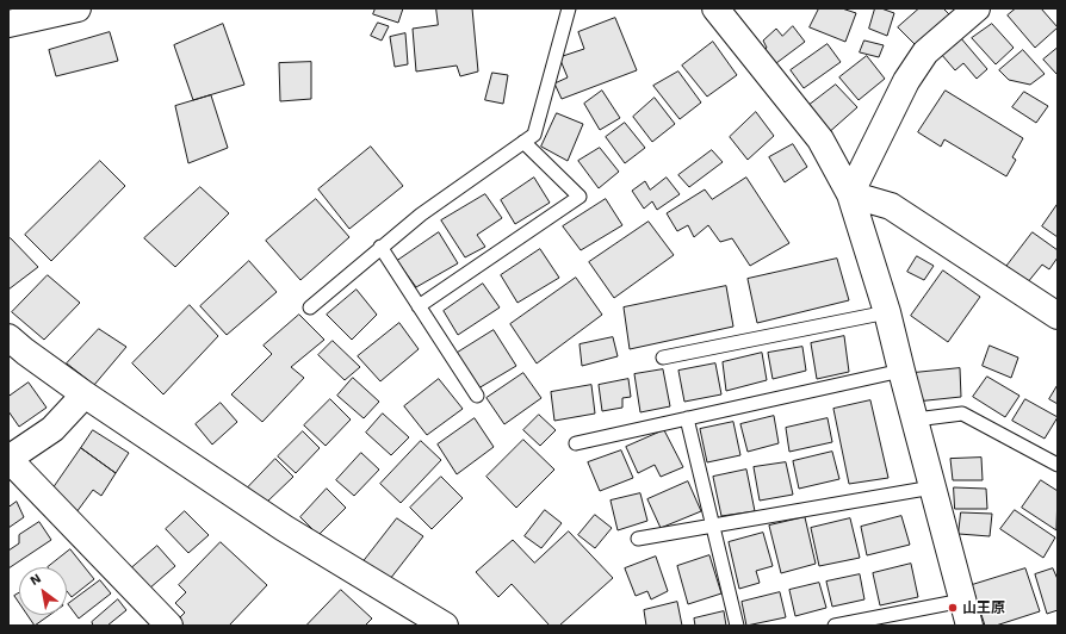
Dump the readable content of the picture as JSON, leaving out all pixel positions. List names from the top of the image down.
{
  "places": ["山王原"],
  "north": "top left"
}
